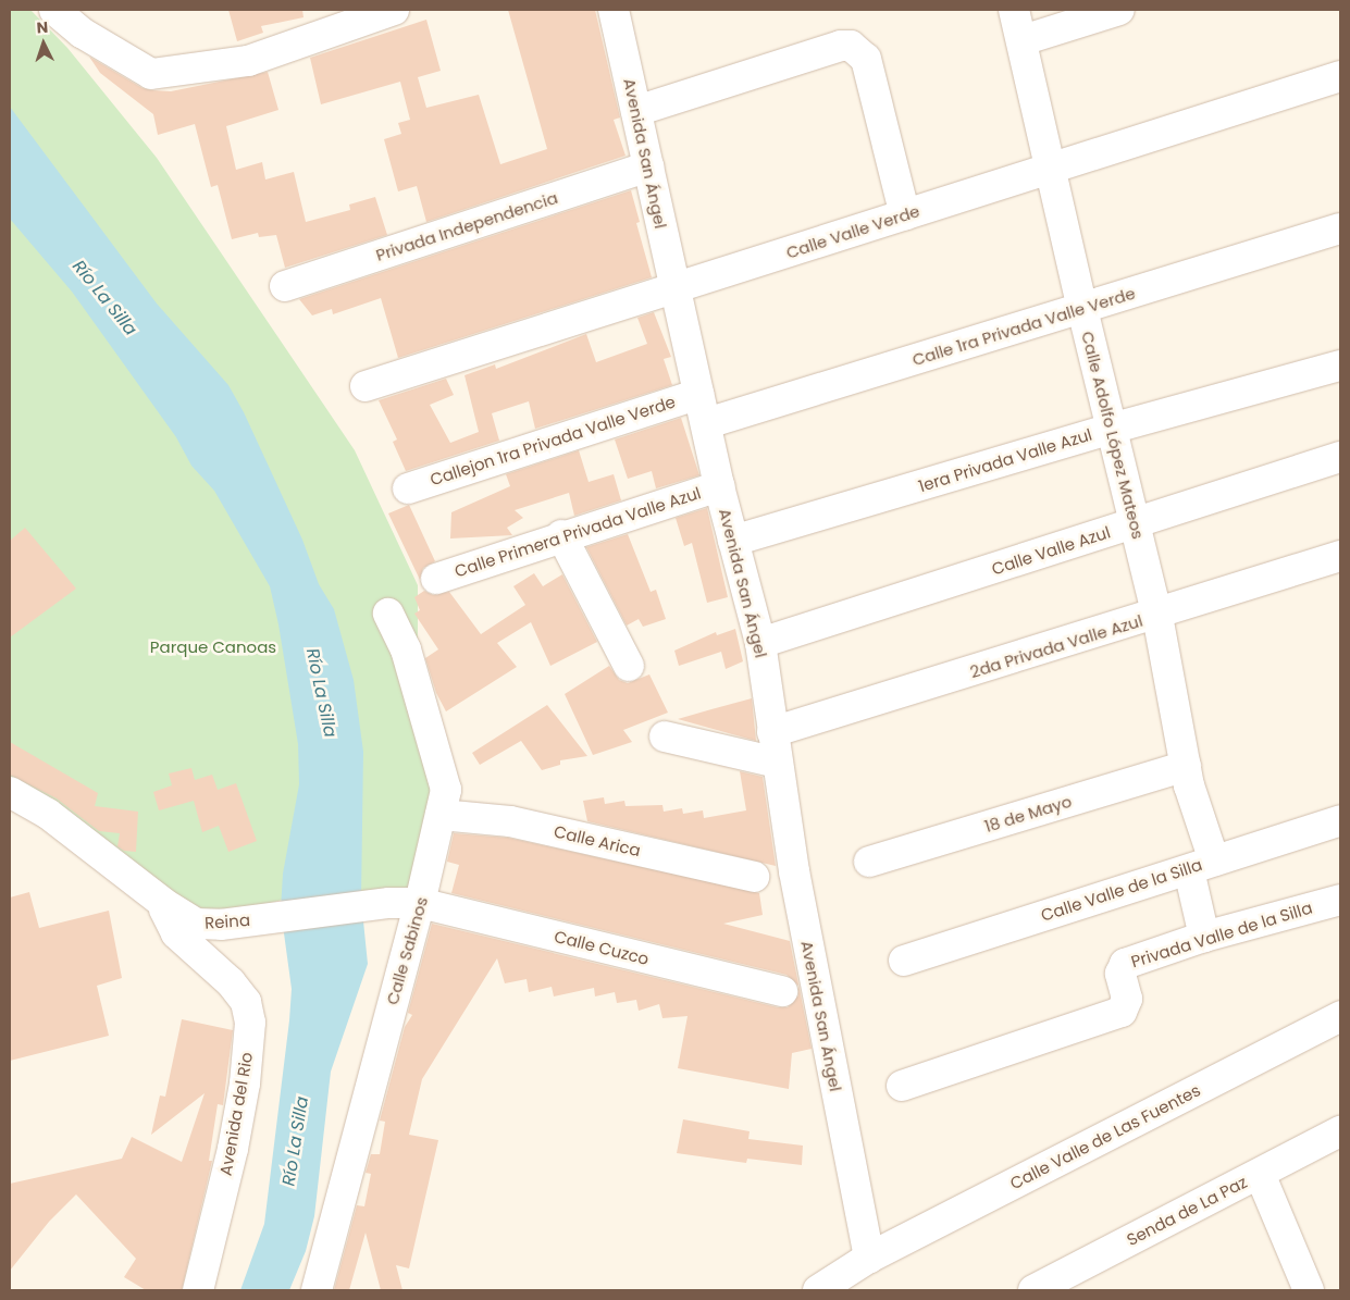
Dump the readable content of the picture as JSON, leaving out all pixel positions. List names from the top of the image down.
{
  "streets": {
    "street": [
      "Avenida San Ángel",
      "Privada Independencia",
      "Calle Valle Verde",
      "Calle 1ra Privada Valle Verde",
      "Calle Adolfo López Mateos",
      "Callejon 1ra Privada Valle Verde",
      "1era Privada Valle Azul",
      "Calle Primera Privada Valle Azul",
      "Calle Valle Azul",
      "2da Privada Valle Azul",
      "18 de Mayo",
      "Calle Arica",
      "Calle Valle de la Silla",
      "Reina",
      "Privada Valle de la Silla",
      "Calle Cuzco",
      "Calle Sabinos",
      "Avenida del Rio",
      "Calle Valle de Las Fuentes",
      "Senda de La Paz"
    ]
  },
  "crossings": [
    ["Avenida San Ángel", "Privada Independencia"],
    ["Avenida San Ángel", "Calle Valle Verde"],
    ["Avenida San Ángel", "Calle 1ra Privada Valle Verde"],
    ["Avenida San Ángel", "Callejon 1ra Privada Valle Verde"],
    ["Avenida San Ángel", "1era Privada Valle Azul"],
    ["Avenida San Ángel", "Calle Primera Privada Valle Azul"],
    ["Avenida San Ángel", "Calle Valle Azul"],
    ["Avenida San Ángel", "2da Privada Valle Azul"],
    ["Avenida San Ángel", "Calle Valle de Las Fuentes"],
    ["Calle Valle Verde", "Calle Adolfo López Mateos"],
    ["Calle 1ra Privada Valle Verde", "Calle Adolfo López Mateos"],
    ["Calle Adolfo López Mateos", "1era Privada Valle Azul"],
    ["Calle Adolfo López Mateos", "Calle Valle Azul"],
    ["Calle Adolfo López Mateos", "2da Privada Valle Azul"],
    ["Calle Adolfo López Mateos", "18 de Mayo"],
    ["Calle Adolfo López Mateos", "Calle Valle de la Silla"],
    ["Calle Adolfo López Mateos", "Privada Valle de la Silla"],
    ["Calle Arica", "Calle Sabinos"],
    ["Reina", "Calle Cuzco"],
    ["Reina", "Calle Sabinos"],
    ["Reina", "Avenida del Rio"],
    ["Calle Cuzco", "Calle Sabinos"]
  ],
  "water": ["Río La Silla"],
  "parks": ["Parque Canoas"],
  "north": "top"
}
